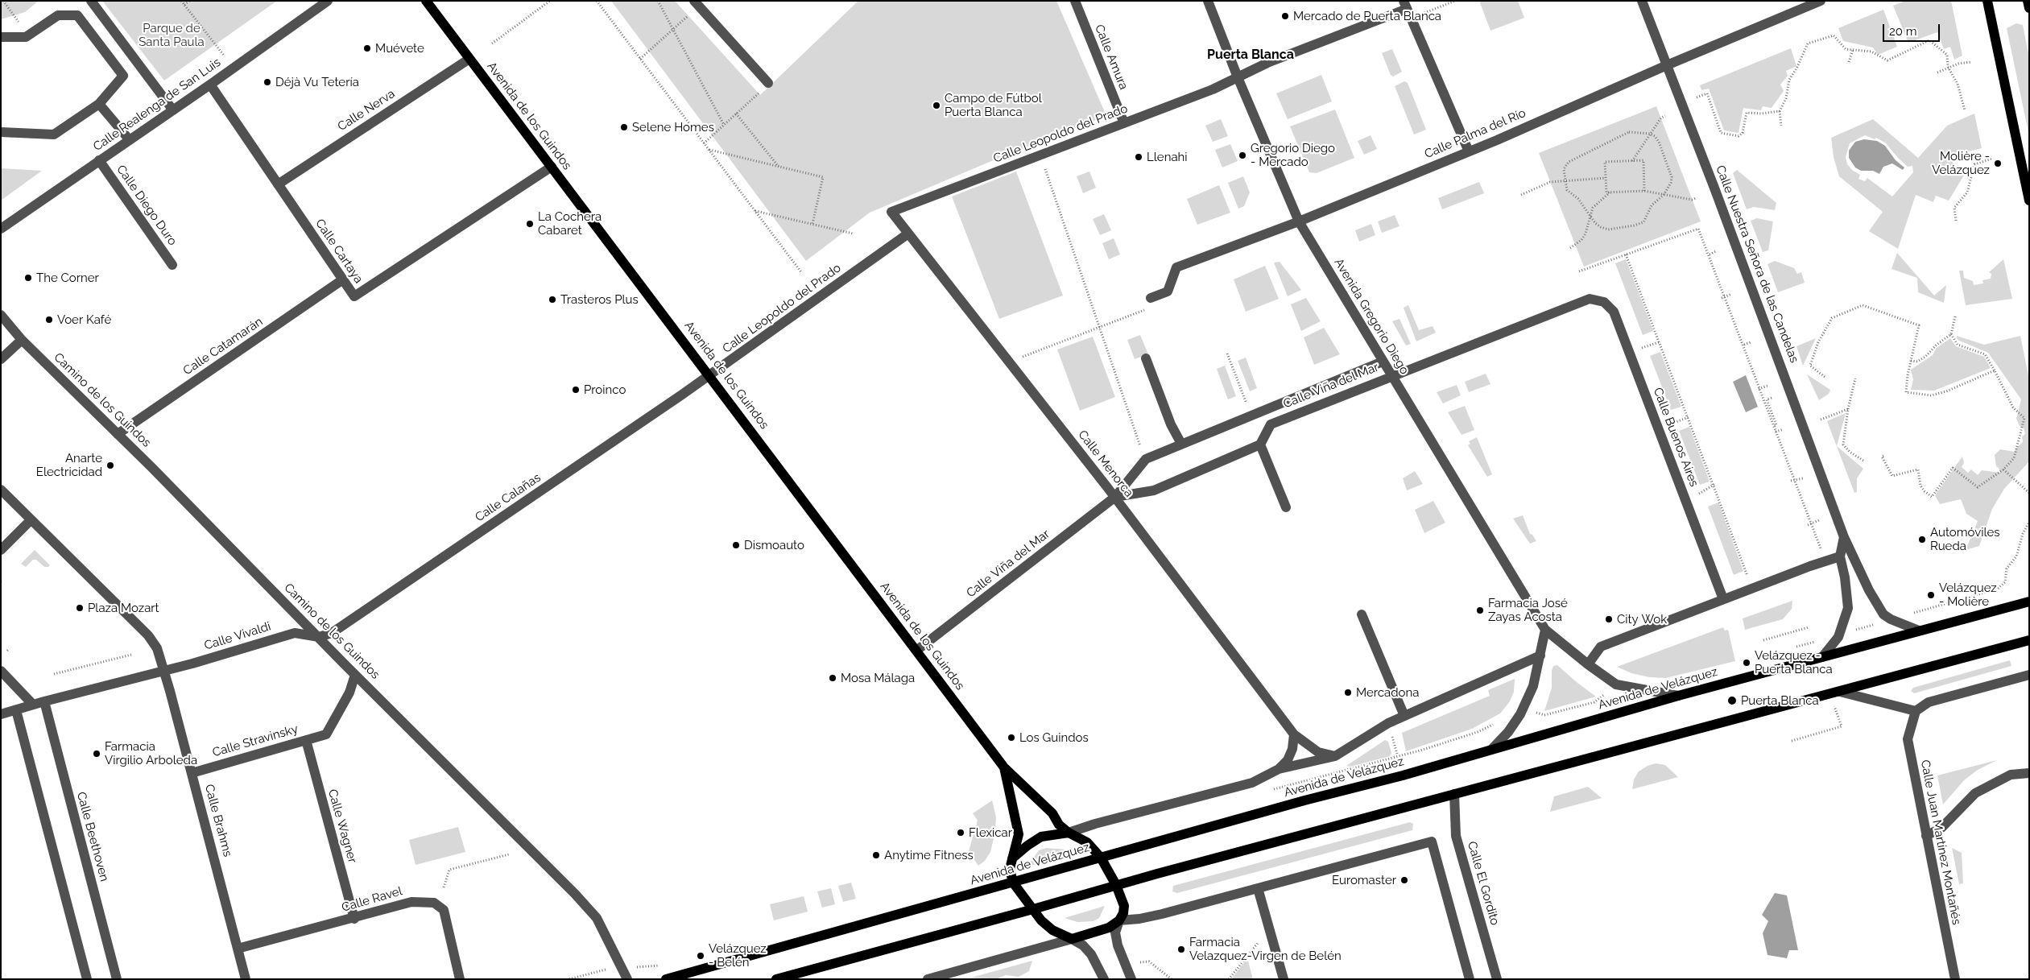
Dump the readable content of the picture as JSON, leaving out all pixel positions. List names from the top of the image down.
{
  "streets": {
    "main road": ["Avenida de los Guindos", "Avenida de Velázquez"],
    "street": [
      "Calle Amura",
      "Calle Realenga de San Luis",
      "Calle Nerva",
      "Calle Leopoldo del Prado",
      "Calle Palma del Río",
      "Calle Diego Duro",
      "Calle Cartaya",
      "Calle Nuestra Señora de las Candelas",
      "Avenida Gregorio Diego",
      "Calle Catamarán",
      "Calle Viña del Mar",
      "Camino de los Guindos",
      "Calle Buenos Aires",
      "Calle Menorca",
      "Calle Calañas",
      "Calle Vivaldi",
      "Calle Stravinsky",
      "Calle Brahms",
      "Calle Wagner",
      "Calle Beethoven",
      "Calle Juan Martínez Montañés",
      "Calle El Gordito",
      "Calle Ravel"
    ]
  },
  "crossings": [
    ["Calle Amura", "Calle Leopoldo del Prado"],
    ["Calle Realenga de San Luis", "Calle Diego Duro"],
    ["Calle Realenga de San Luis", "Calle Cartaya"],
    ["Calle Nerva", "Avenida de los Guindos"],
    ["Calle Nerva", "Calle Cartaya"],
    ["Avenida de los Guindos", "Calle Leopoldo del Prado"],
    ["Avenida de los Guindos", "Calle Cartaya"],
    ["Avenida de los Guindos", "Calle Viña del Mar"],
    ["Avenida de los Guindos", "Calle Calañas"],
    ["Avenida de los Guindos", "Avenida de Velázquez"],
    ["Calle Leopoldo del Prado", "Avenida Gregorio Diego"],
    ["Calle Leopoldo del Prado", "Calle Menorca"],
    ["Calle Leopoldo del Prado", "Calle Calañas"],
    ["Calle Palma del Río", "Calle Nuestra Señora de las Candelas"],
    ["Calle Palma del Río", "Avenida Gregorio Diego"],
    ["Calle Cartaya", "Calle Catamarán"],
    ["Calle Nuestra Señora de las Candelas", "Avenida de Velázquez"],
    ["Avenida Gregorio Diego", "Calle Viña del Mar"],
    ["Avenida Gregorio Diego", "Avenida de Velázquez"],
    ["Calle Catamarán", "Camino de los Guindos"],
    ["Calle Viña del Mar", "Calle Buenos Aires"],
    ["Calle Viña del Mar", "Calle Menorca"],
    ["Camino de los Guindos", "Calle Calañas"],
    ["Camino de los Guindos", "Calle Vivaldi"],
    ["Camino de los Guindos", "Calle Stravinsky"],
    ["Calle Menorca", "Avenida de Velázquez"],
    ["Calle Calañas", "Calle Vivaldi"],
    ["Calle Vivaldi", "Calle Brahms"],
    ["Calle Stravinsky", "Calle Brahms"],
    ["Calle Stravinsky", "Calle Wagner"],
    ["Calle Brahms", "Calle Ravel"],
    ["Calle Wagner", "Calle Ravel"]
  ],
  "districts": ["Puerta Blanca"],
  "parks": ["Parque de Santa Paula"],
  "places": [
    "Mercado de Puerta Blanca",
    "Muévete",
    "Déjà Vu Tetería",
    "Campo de Fútbol Puerta Blanca",
    "Selene Homes",
    "Gregorio Diego - Mercado",
    "Llenahi",
    "Molière - Velázquez",
    "La Cochera Cabaret",
    "The Corner",
    "Trasteros Plus",
    "Voer Kafé",
    "Proinco",
    "Anarte Electricidad",
    "Automóviles Rueda",
    "Dismoauto",
    "Velázquez - Molière",
    "Plaza Mozart",
    "Farmacia José Zayas Acosta",
    "City Wok",
    "Velázquez - Puerta Blanca",
    "Mosa Málaga",
    "Mercadona",
    "Puerta Blanca",
    "Los Guindos",
    "Farmacia Virgilio Arboleda",
    "Flexicar",
    "Anytime Fitness",
    "Euromaster",
    "Farmacia Velazquez-Virgen de Belén",
    "Velázquez - Belén"
  ],
  "scale_bar": "20 m"
}
